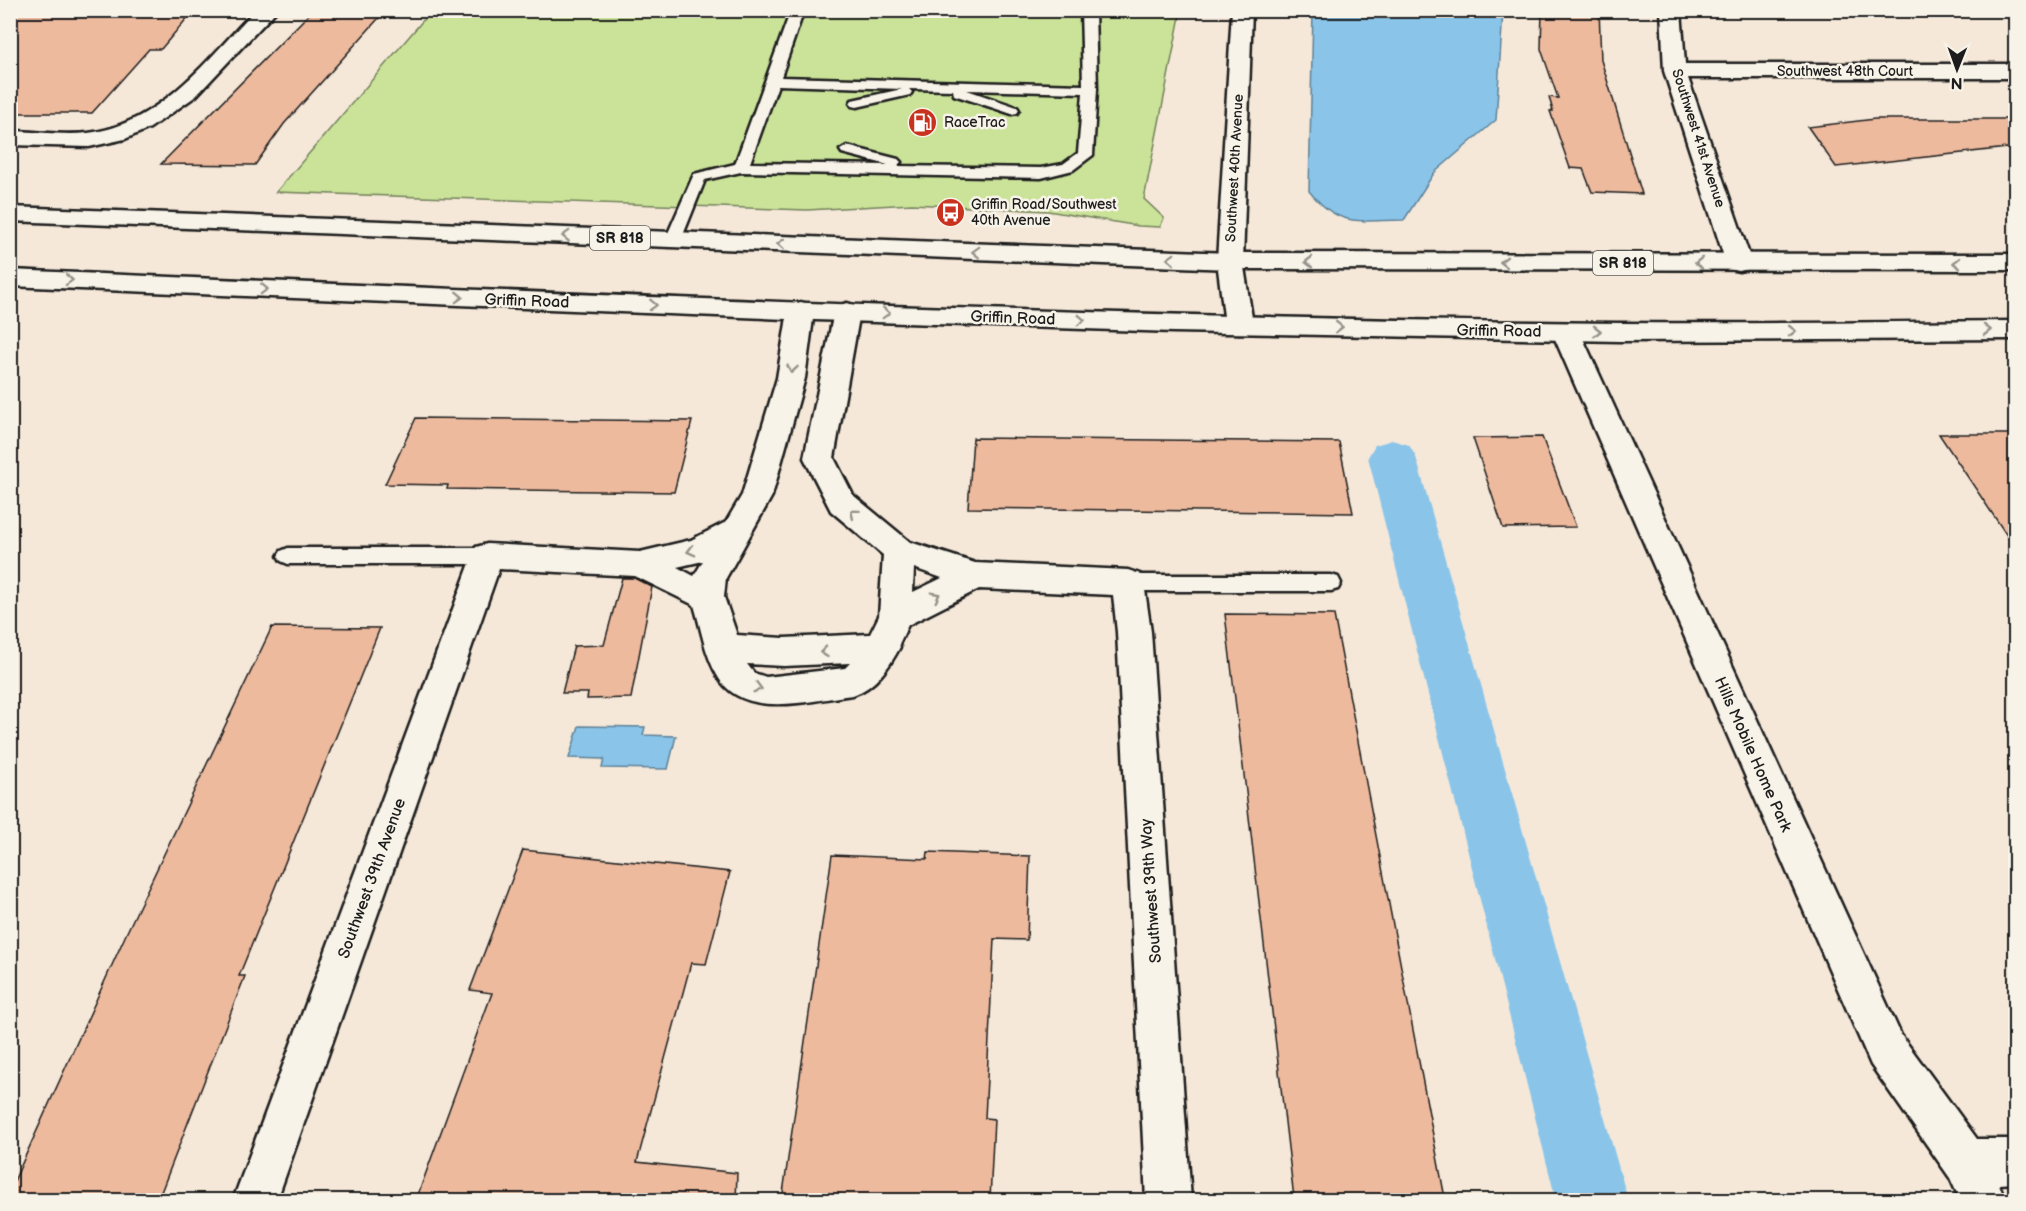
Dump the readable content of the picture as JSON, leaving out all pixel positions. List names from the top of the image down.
{
  "streets": {
    "street": [
      "Southwest 48th Court",
      "Southwest 41st Avenue",
      "Southwest 40th Avenue",
      "SR 818",
      "Griffin Road",
      "Hills Mobile Home Park",
      "Southwest 39th Avenue",
      "Southwest 39th Way"
    ]
  },
  "crossings": [
    ["Southwest 48th Court", "Southwest 41st Avenue"],
    ["Southwest 41st Avenue", "SR 818"],
    ["Southwest 40th Avenue", "SR 818"],
    ["Southwest 40th Avenue", "Griffin Road"],
    ["Griffin Road", "Hills Mobile Home Park"]
  ],
  "places": {
    "fuel station": ["RaceTrac"],
    "bus stop": ["Griffin Road/Southwest 40th Avenue"]
  },
  "north": "bottom"
}
